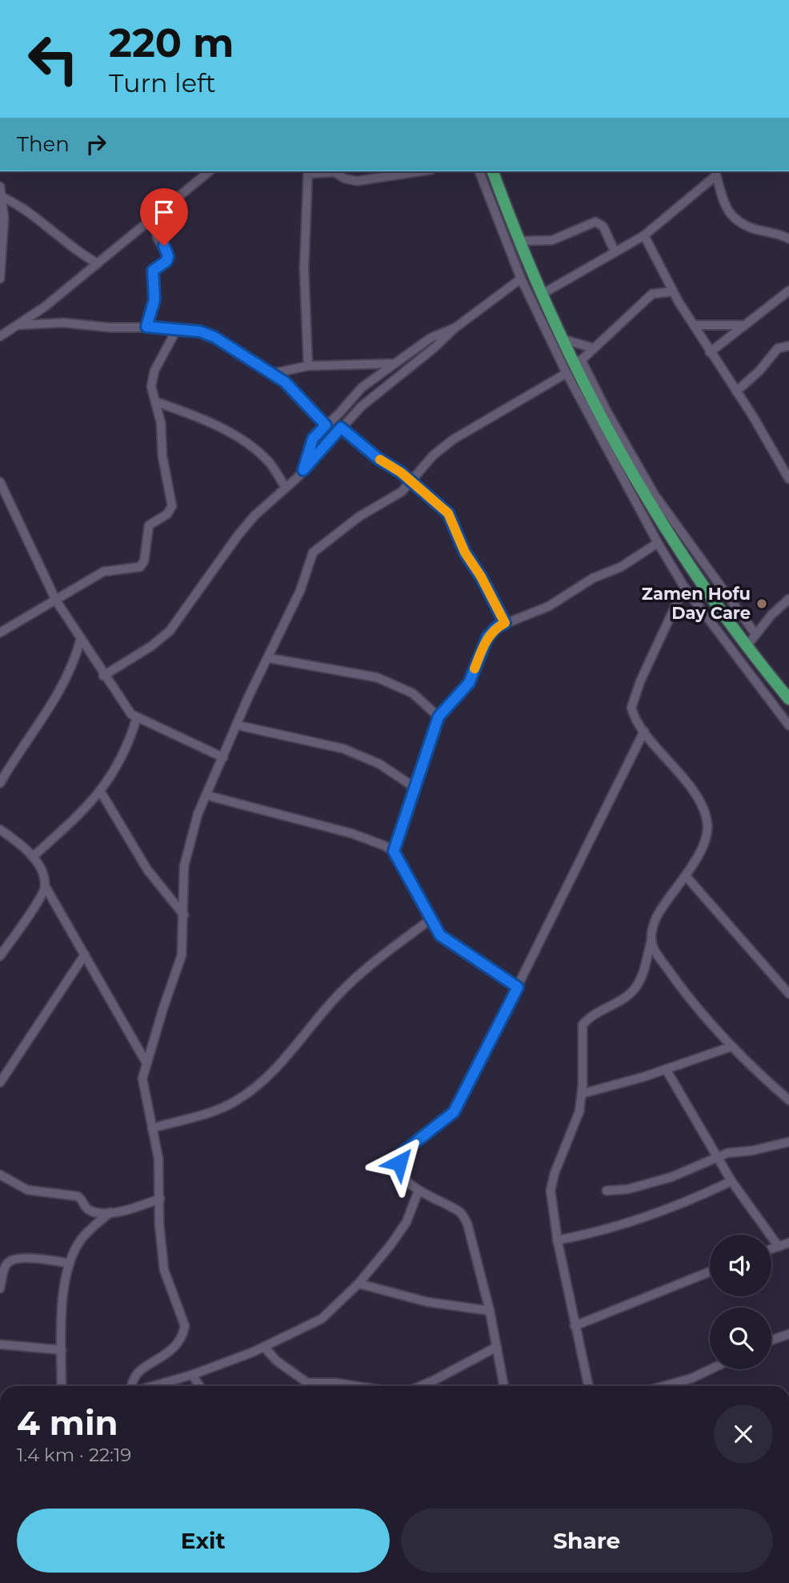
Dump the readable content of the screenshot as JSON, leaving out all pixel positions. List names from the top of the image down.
{
  "places": ["Zamen Hofu Day Care"],
  "page": {
    "turn": ["220 m", "Turn left"],
    "then": "Then",
    "heading": ["4 min", "1.4 km · 22:19"],
    "buttons": ["Exit", "Share"]
  }
}
